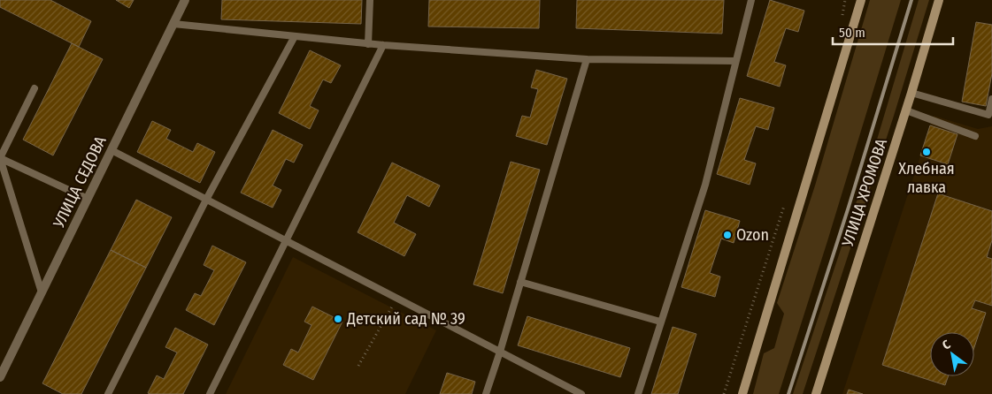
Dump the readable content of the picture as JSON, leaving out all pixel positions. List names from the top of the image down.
{
  "streets": {
    "street": ["УЛИЦА СЕДОВА", "УЛИЦА ХРОМОВА"]
  },
  "places": ["Хлебная лавка", "Ozon", "Детский сад № 39"],
  "scale_bar": "50 m",
  "north": "top left"
}
